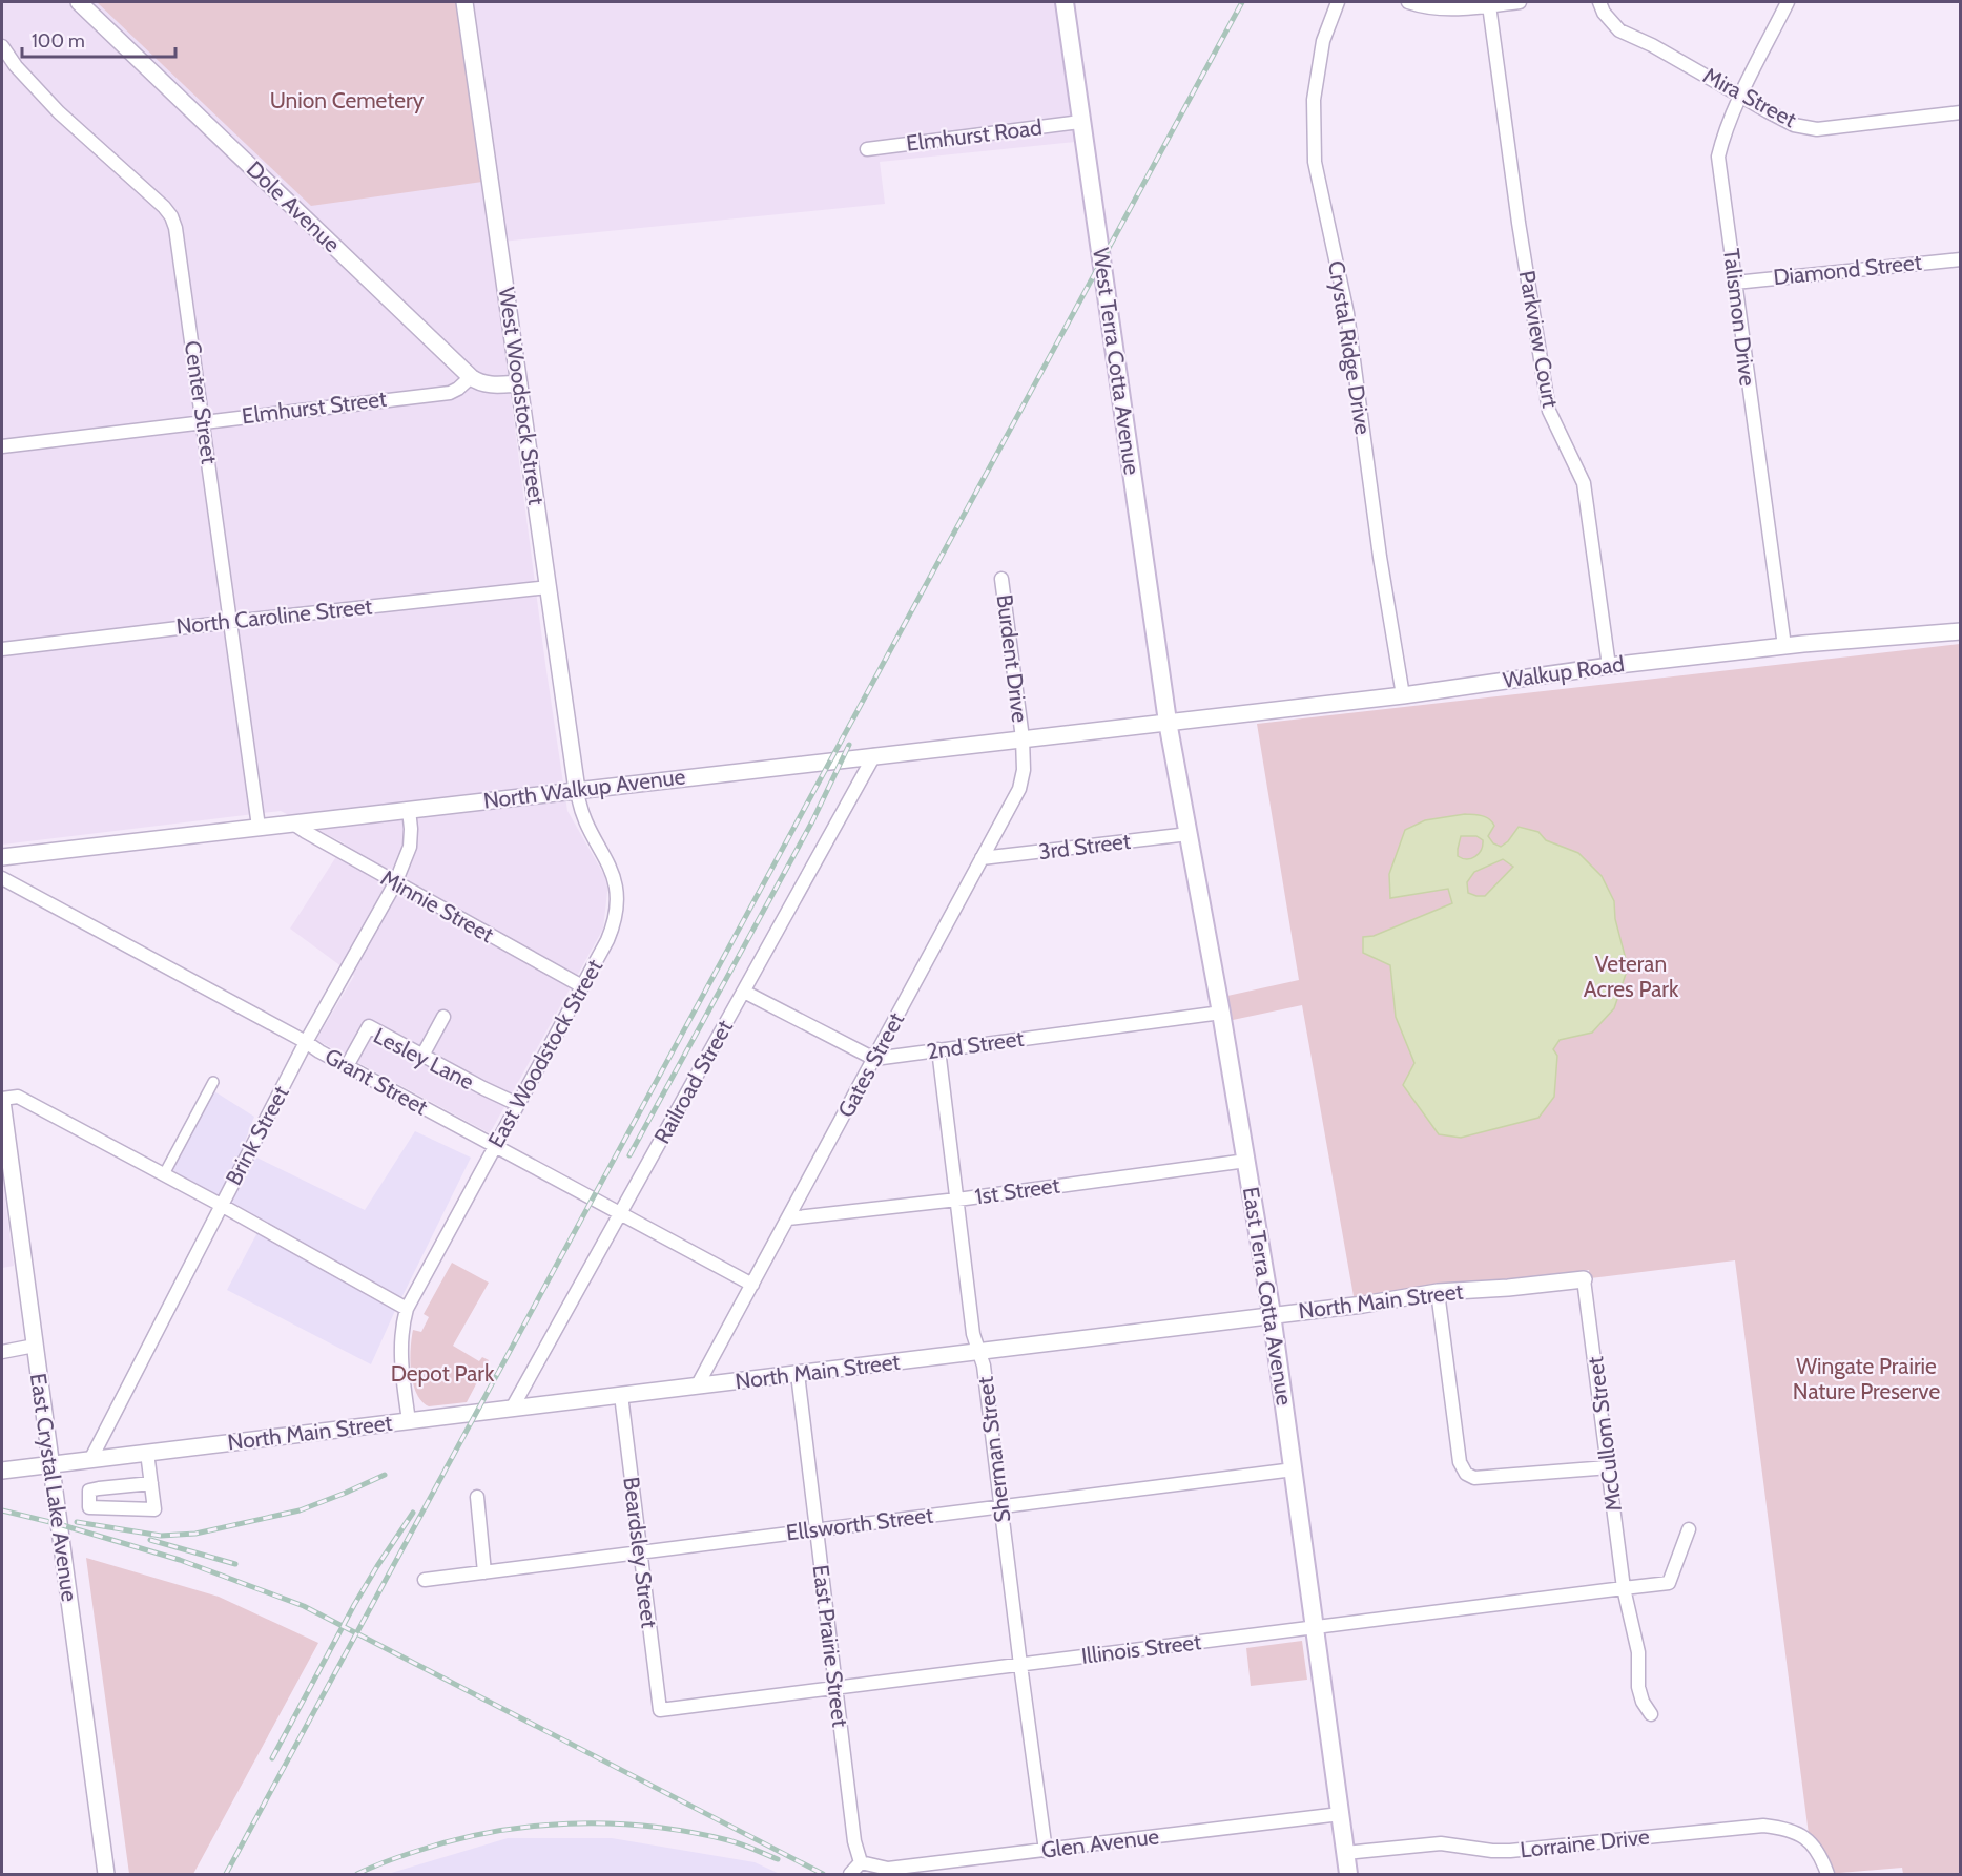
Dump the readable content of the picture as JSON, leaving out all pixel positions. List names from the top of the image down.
{
  "streets": {
    "main road": ["West Terra Cotta Avenue", "East Terra Cotta Avenue"],
    "street": [
      "Mira Street",
      "Elmhurst Road",
      "Dole Avenue",
      "Diamond Street",
      "Talismon Drive",
      "Parkview Court",
      "Crystal Ridge Drive",
      "West Woodstock Street",
      "Center Street",
      "Elmhurst Street",
      "North Caroline Street",
      "Burdent Drive",
      "Walkup Road",
      "North Walkup Avenue",
      "3rd Street",
      "Minnie Street",
      "2nd Street",
      "East Woodstock Street",
      "Lesley Lane",
      "Gates Street",
      "Grant Street",
      "Railroad Street",
      "Brink Street",
      "1st Street",
      "North Main Street",
      "McCullom Street",
      "Sherman Street",
      "East Crystal Lake Avenue",
      "Ellsworth Street",
      "Beardsley Street",
      "East Prairie Street",
      "Illinois Street",
      "Glen Avenue",
      "Lorraine Drive"
    ]
  },
  "crossings": [
    ["Mira Street", "Talismon Drive"],
    ["Elmhurst Road", "West Terra Cotta Avenue"],
    ["Dole Avenue", "Elmhurst Street"],
    ["Diamond Street", "Talismon Drive"],
    ["Talismon Drive", "Walkup Road"],
    ["Parkview Court", "Walkup Road"],
    ["Crystal Ridge Drive", "Walkup Road"],
    ["West Terra Cotta Avenue", "Walkup Road"],
    ["West Terra Cotta Avenue", "North Walkup Avenue"],
    ["West Terra Cotta Avenue", "East Terra Cotta Avenue"],
    ["West Woodstock Street", "North Caroline Street"],
    ["West Woodstock Street", "North Walkup Avenue"],
    ["West Woodstock Street", "East Woodstock Street"],
    ["Center Street", "Elmhurst Street"],
    ["Center Street", "North Caroline Street"],
    ["Center Street", "North Walkup Avenue"],
    ["Burdent Drive", "North Walkup Avenue"],
    ["Burdent Drive", "Gates Street"],
    ["Walkup Road", "North Walkup Avenue"],
    ["Walkup Road", "East Terra Cotta Avenue"],
    ["North Walkup Avenue", "Minnie Street"],
    ["North Walkup Avenue", "East Woodstock Street"],
    ["North Walkup Avenue", "Gates Street"],
    ["North Walkup Avenue", "Railroad Street"],
    ["North Walkup Avenue", "Brink Street"],
    ["North Walkup Avenue", "East Terra Cotta Avenue"],
    ["3rd Street", "Gates Street"],
    ["3rd Street", "East Terra Cotta Avenue"],
    ["Minnie Street", "East Woodstock Street"],
    ["Minnie Street", "Brink Street"],
    ["2nd Street", "Gates Street"],
    ["2nd Street", "East Terra Cotta Avenue"],
    ["2nd Street", "Sherman Street"],
    ["East Woodstock Street", "Lesley Lane"],
    ["East Woodstock Street", "Grant Street"],
    ["East Woodstock Street", "North Main Street"],
    ["Lesley Lane", "Grant Street"],
    ["Gates Street", "Grant Street"],
    ["Gates Street", "1st Street"],
    ["Gates Street", "North Main Street"],
    ["Grant Street", "Railroad Street"],
    ["Grant Street", "Brink Street"],
    ["Railroad Street", "North Main Street"],
    ["Brink Street", "North Main Street"],
    ["1st Street", "East Terra Cotta Avenue"],
    ["1st Street", "Sherman Street"],
    ["East Terra Cotta Avenue", "North Main Street"],
    ["East Terra Cotta Avenue", "Ellsworth Street"],
    ["East Terra Cotta Avenue", "Illinois Street"],
    ["East Terra Cotta Avenue", "Glen Avenue"],
    ["East Terra Cotta Avenue", "Lorraine Drive"],
    ["North Main Street", "McCullom Street"],
    ["North Main Street", "Sherman Street"],
    ["North Main Street", "East Crystal Lake Avenue"],
    ["North Main Street", "Beardsley Street"],
    ["North Main Street", "East Prairie Street"],
    ["McCullom Street", "Illinois Street"],
    ["Sherman Street", "Ellsworth Street"],
    ["Sherman Street", "Illinois Street"],
    ["Sherman Street", "Glen Avenue"],
    ["Ellsworth Street", "Beardsley Street"],
    ["Ellsworth Street", "East Prairie Street"],
    ["Beardsley Street", "Illinois Street"],
    ["East Prairie Street", "Illinois Street"],
    ["East Prairie Street", "Glen Avenue"]
  ],
  "parks": [
    "Union Cemetery",
    "Veteran Acres Park",
    "Wingate Prairie Nature Preserve",
    "Depot Park"
  ],
  "scale_bar": "100 m"
}
